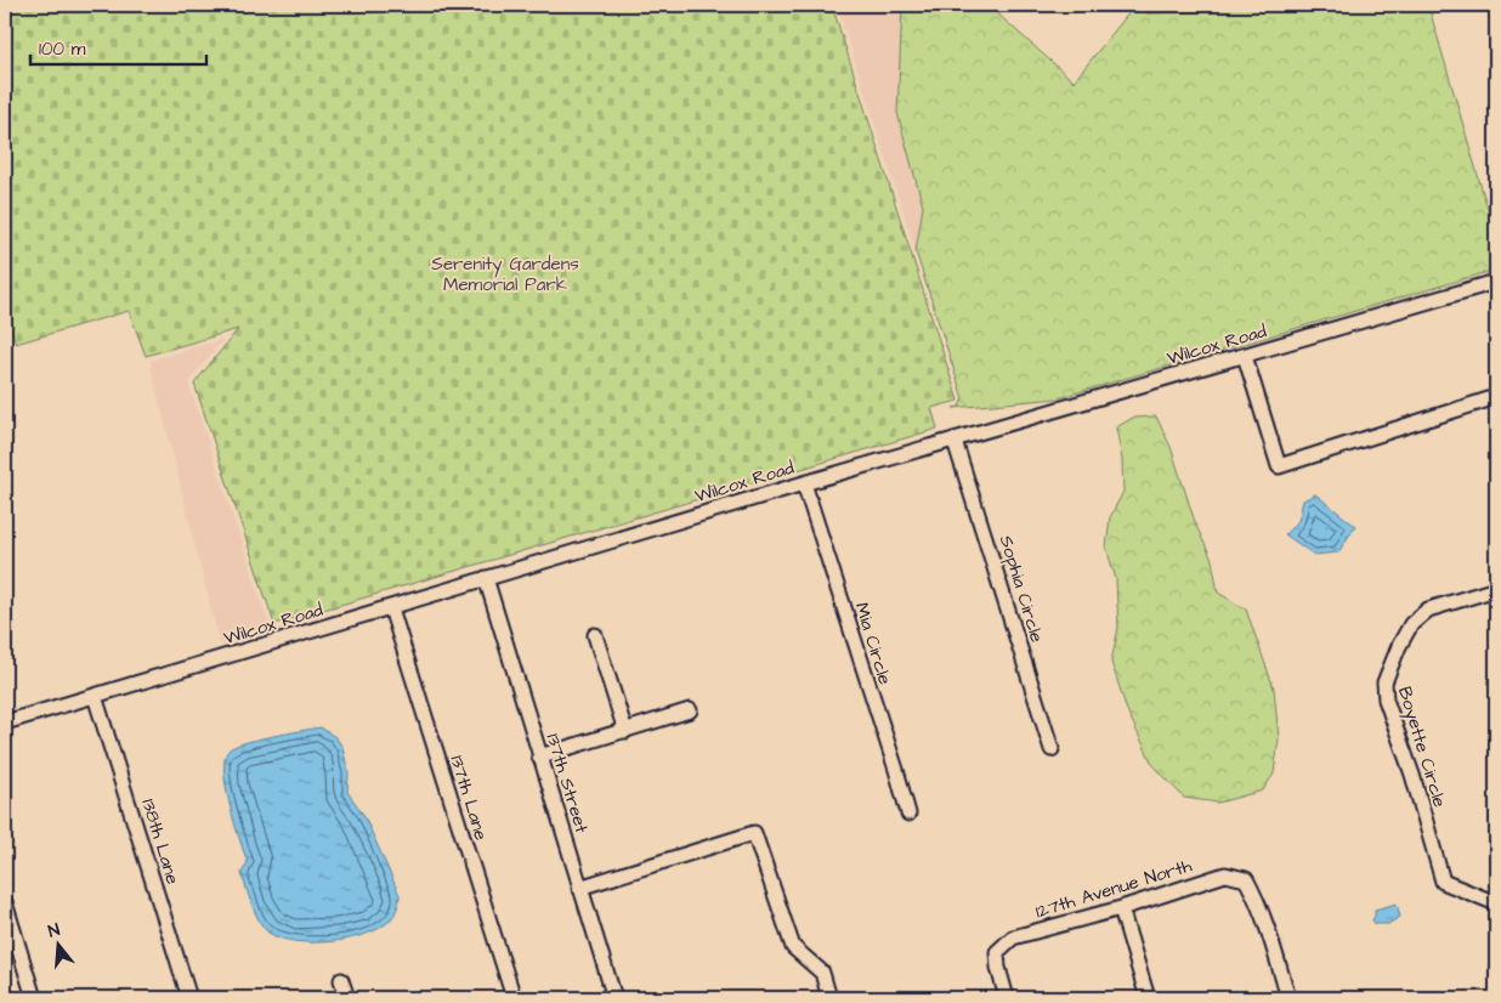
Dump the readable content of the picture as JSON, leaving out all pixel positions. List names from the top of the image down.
{
  "streets": {
    "street": [
      "Wilcox Road",
      "Sophia Circle",
      "Mia Circle",
      "Boyette Circle",
      "137th Street",
      "137th Lane",
      "138th Lane",
      "127th Avenue North"
    ]
  },
  "crossings": [
    ["Wilcox Road", "Sophia Circle"],
    ["Wilcox Road", "Mia Circle"],
    ["Wilcox Road", "137th Street"],
    ["Wilcox Road", "137th Lane"],
    ["Wilcox Road", "138th Lane"]
  ],
  "parks": ["Serenity Gardens Memorial Park"],
  "scale_bar": "100 m",
  "north": "top"
}
